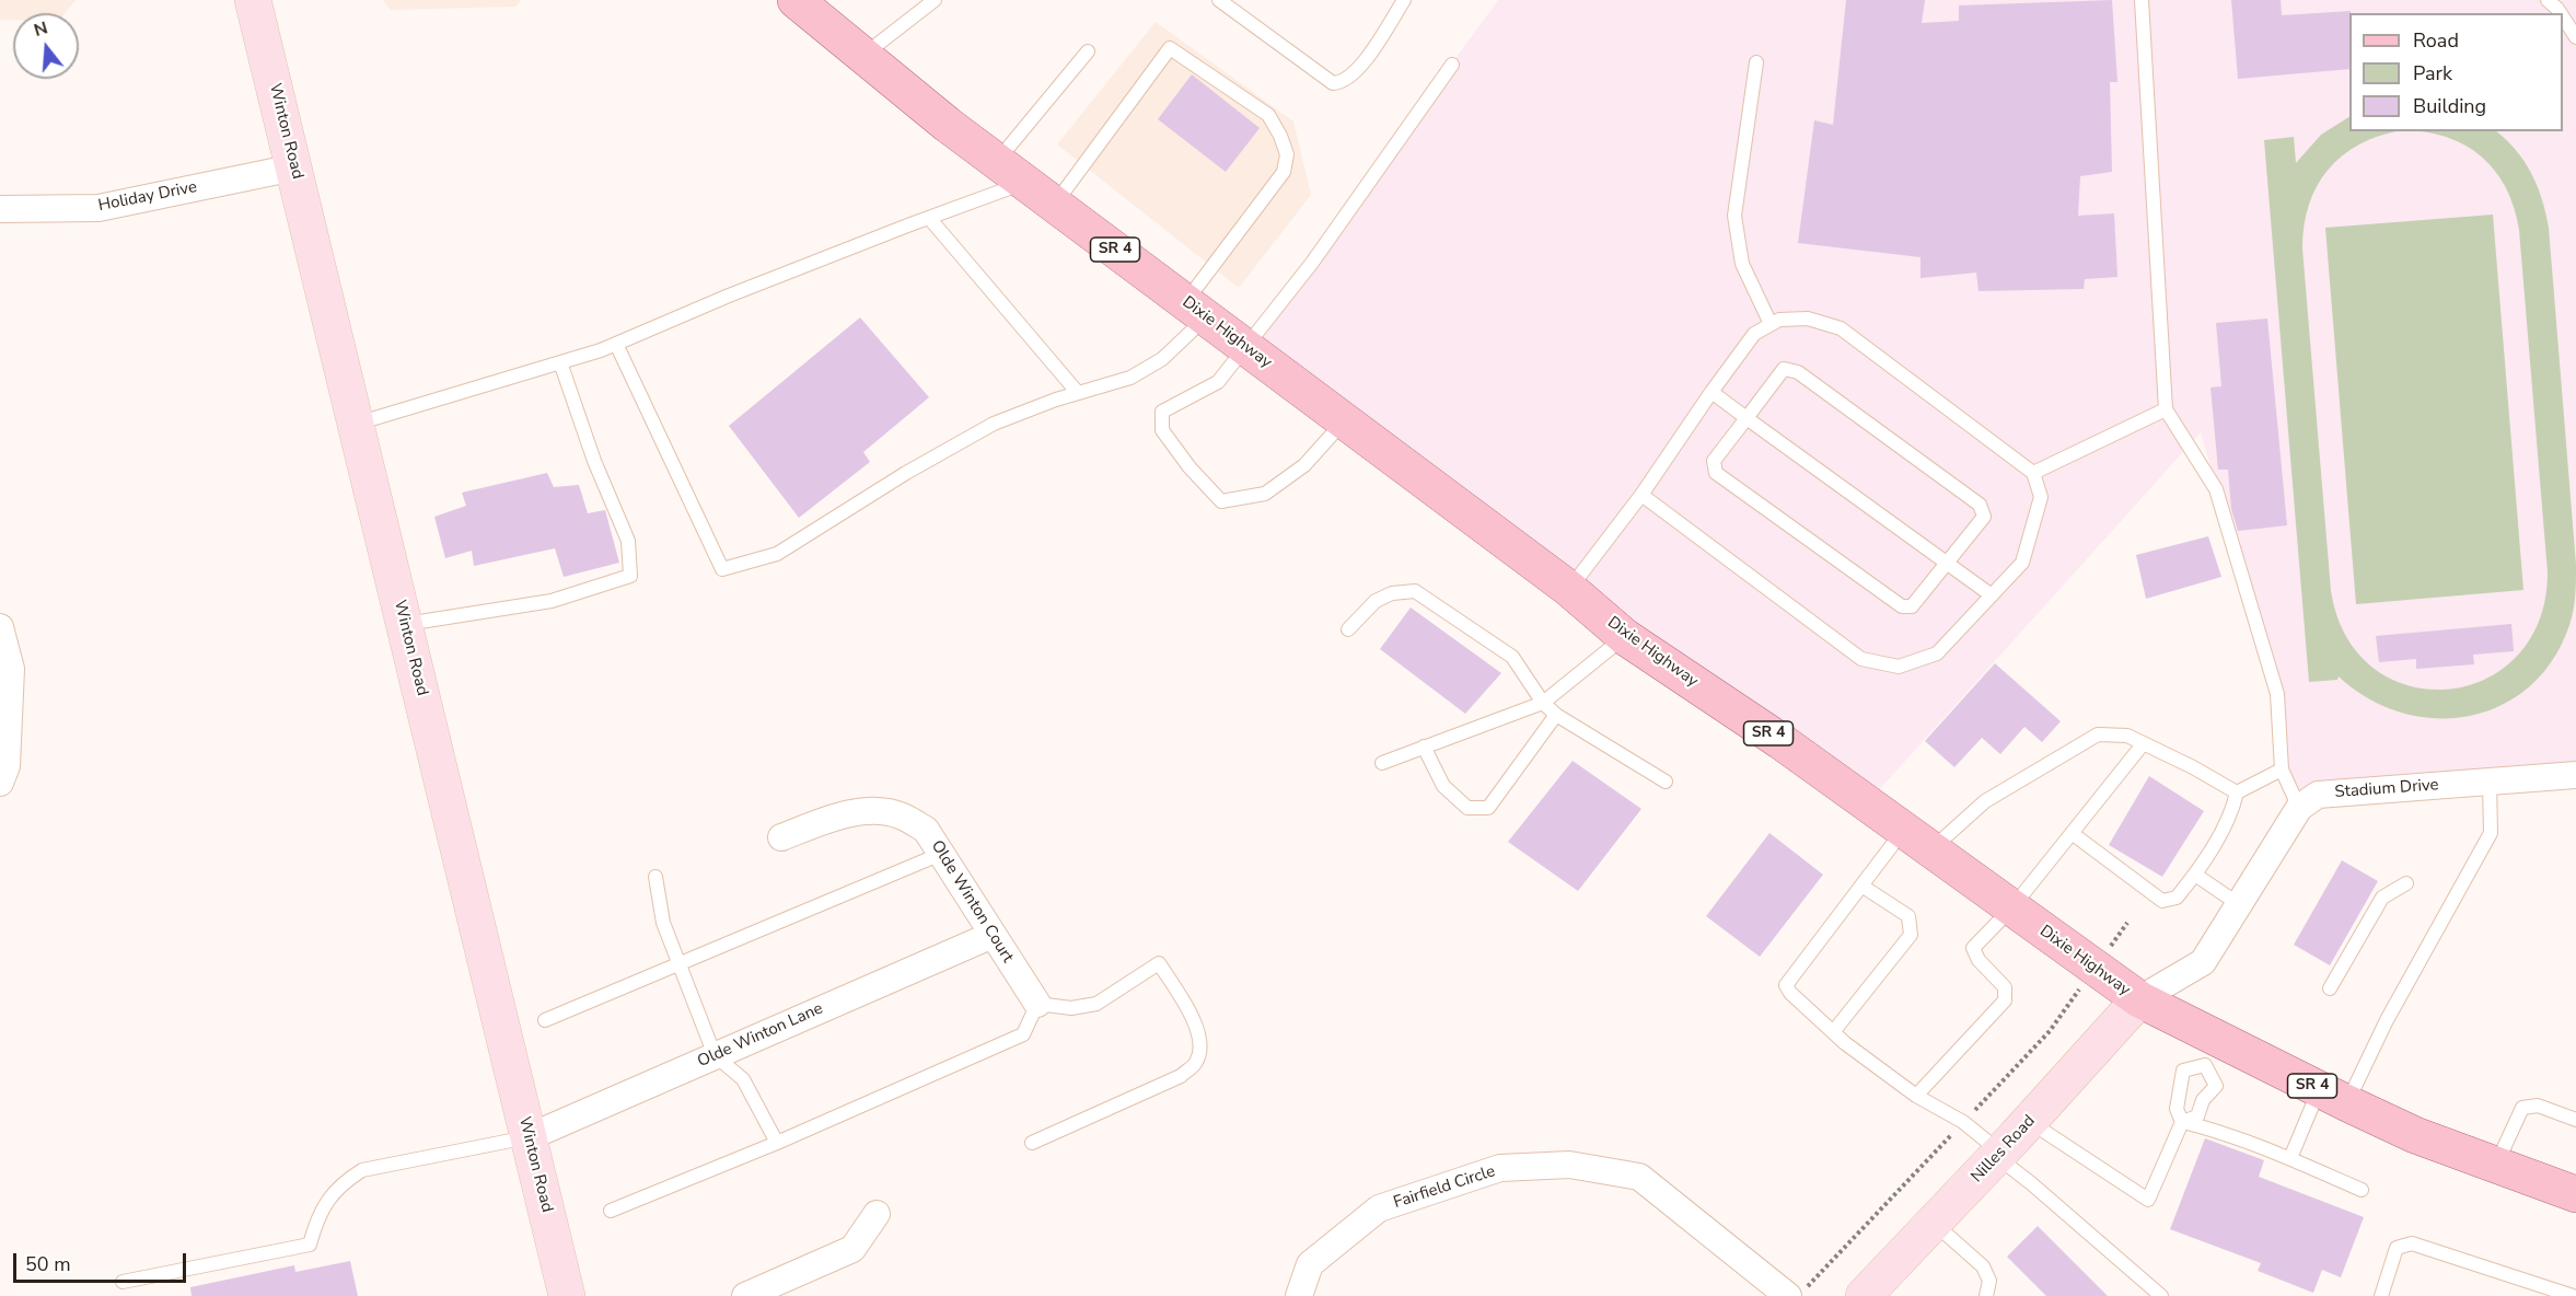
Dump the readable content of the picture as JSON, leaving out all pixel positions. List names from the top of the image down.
{
  "streets": {
    "main road": ["SR 4", "Dixie Highway"],
    "street": [
      "Winton Road",
      "Holiday Drive",
      "Stadium Drive",
      "Olde Winton Court",
      "Olde Winton Lane",
      "Nilles Road",
      "Fairfield Circle"
    ]
  },
  "crossings": [
    ["Winton Road", "Holiday Drive"],
    ["Winton Road", "Olde Winton Lane"],
    ["Dixie Highway", "Nilles Road"],
    ["Olde Winton Court", "Olde Winton Lane"]
  ],
  "legend": ["Road", "Park", "Building"],
  "scale_bar": "50 m",
  "north": "top"
}
